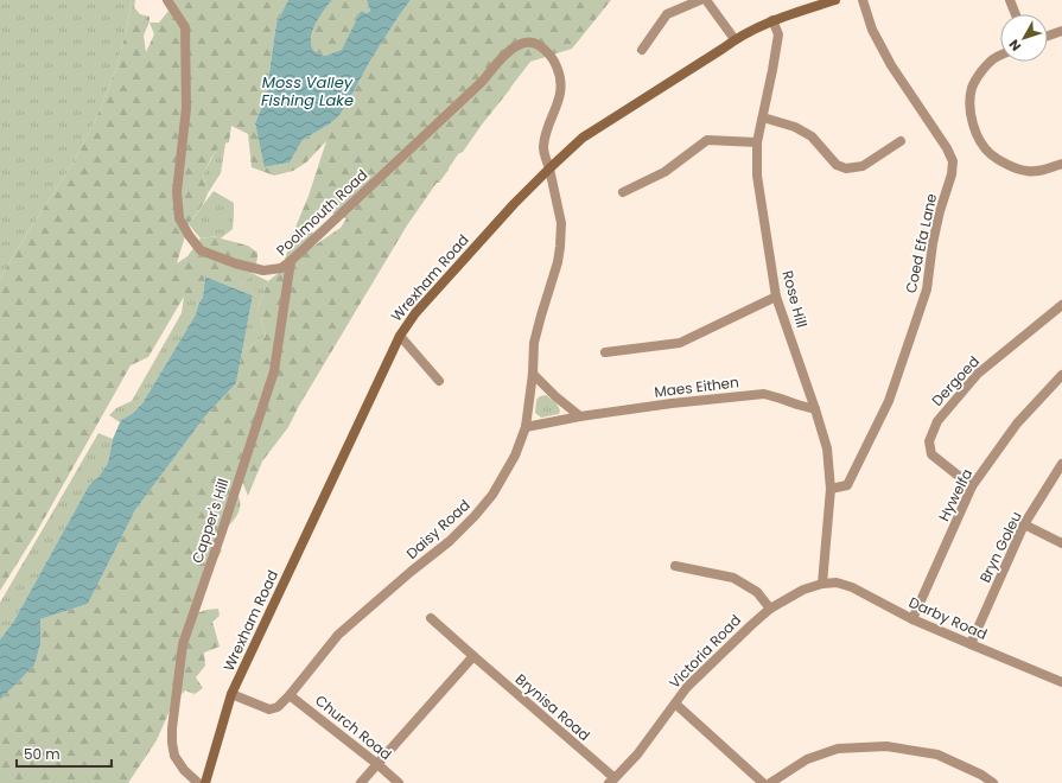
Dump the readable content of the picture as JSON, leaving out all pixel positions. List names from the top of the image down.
{
  "streets": {
    "main road": ["Wrexham Road"],
    "street": [
      "Poolmouth Road",
      "Coed Efa Lane",
      "Rose Hill",
      "Dergoed",
      "Maes Eithen",
      "Hywelfa",
      "Capper's Hill",
      "Daisy Road",
      "Bryn Goleu",
      "Darby Road",
      "Victoria Road",
      "Brynisa Road",
      "Church Road"
    ]
  },
  "crossings": [
    ["Poolmouth Road", "Wrexham Road"],
    ["Poolmouth Road", "Capper's Hill"],
    ["Poolmouth Road", "Daisy Road"],
    ["Coed Efa Lane", "Rose Hill"],
    ["Wrexham Road", "Rose Hill"],
    ["Wrexham Road", "Daisy Road"],
    ["Rose Hill", "Maes Eithen"],
    ["Rose Hill", "Darby Road"],
    ["Rose Hill", "Victoria Road"],
    ["Dergoed", "Hywelfa"],
    ["Maes Eithen", "Daisy Road"],
    ["Hywelfa", "Darby Road"],
    ["Daisy Road", "Church Road"],
    ["Bryn Goleu", "Darby Road"],
    ["Darby Road", "Victoria Road"],
    ["Victoria Road", "Brynisa Road"]
  ],
  "water": ["Moss Valley Fishing Lake"],
  "scale_bar": "50 m",
  "north": "bottom left"
}
